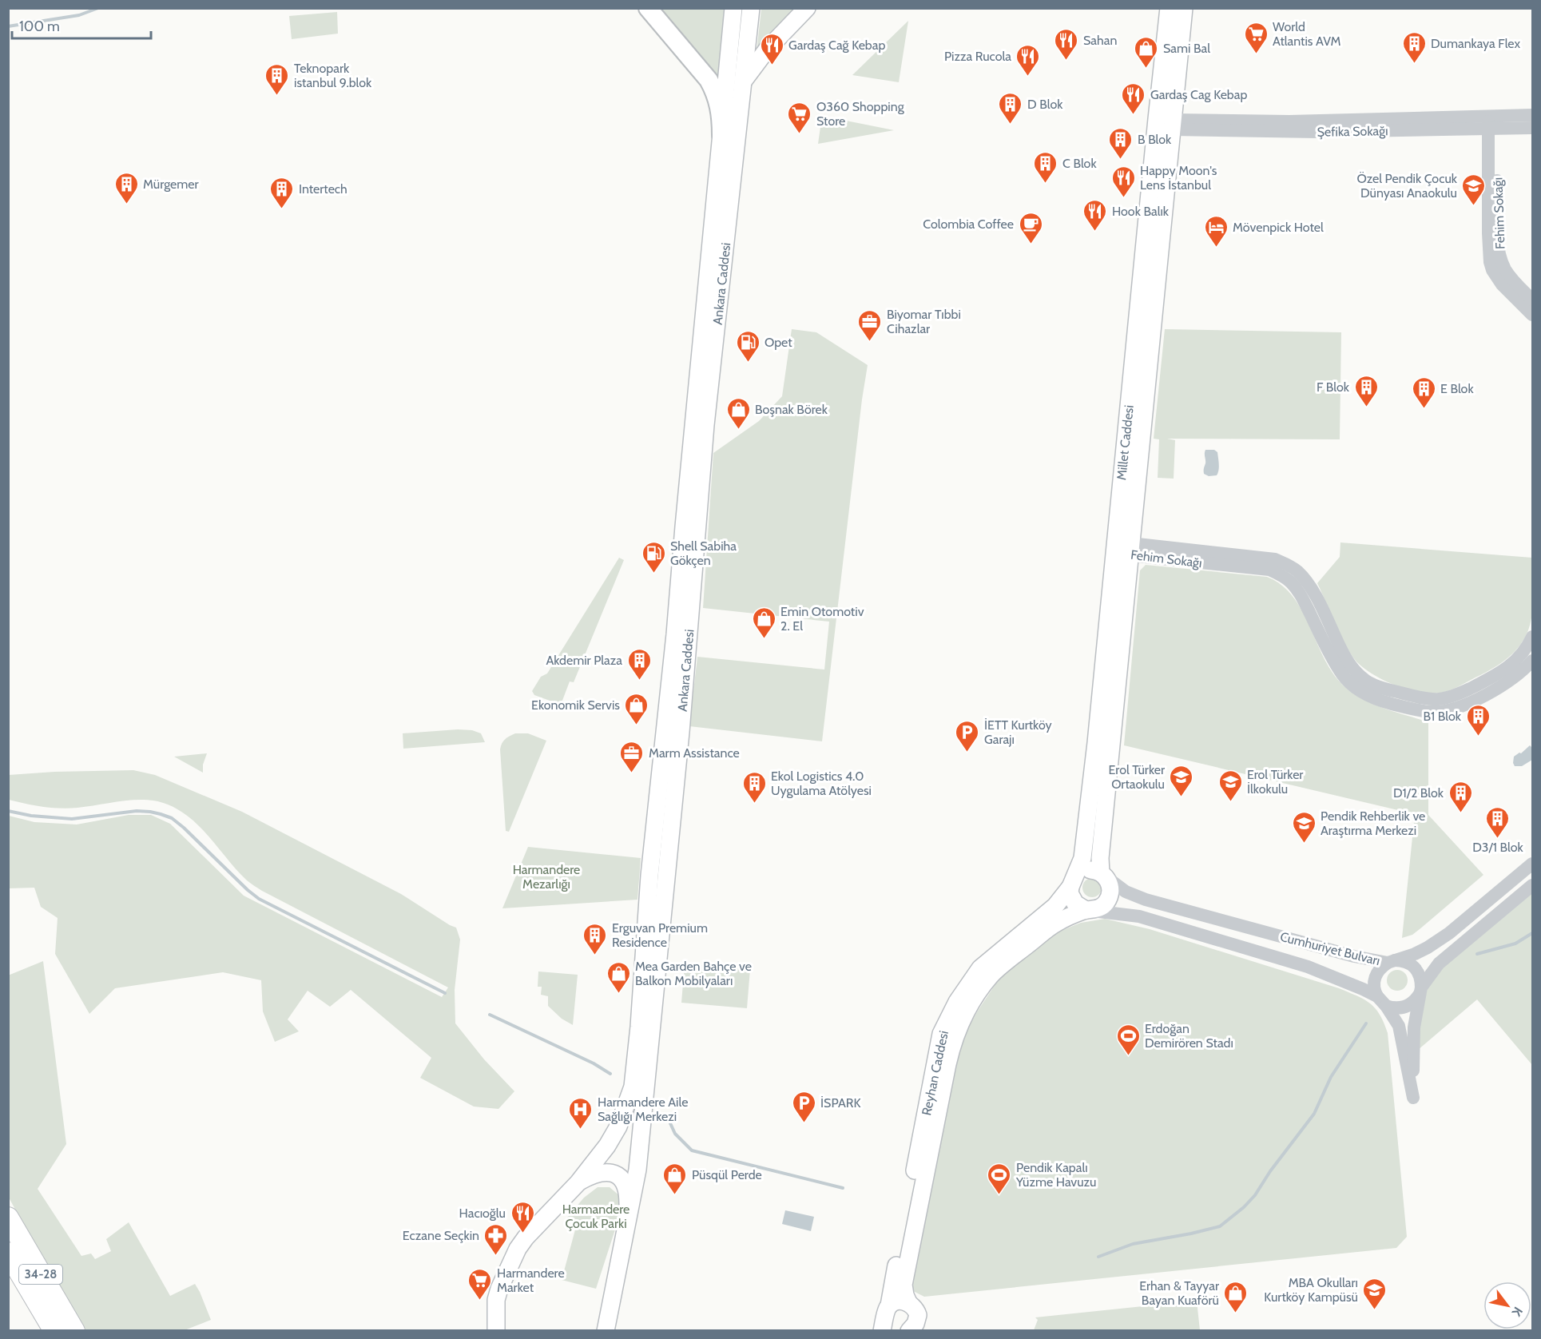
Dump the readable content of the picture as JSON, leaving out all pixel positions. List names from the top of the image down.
{
  "streets": {
    "highway": ["34-28"],
    "main road": ["Ankara Caddesi", "Millet Caddesi", "Reyhan Caddesi"],
    "street": ["Şefika Sokağı", "Fehim Sokağı", "Cumhuriyet Bulvarı"]
  },
  "crossings": [
    ["Şefika Sokağı", "Fehim Sokağı"],
    ["Şefika Sokağı", "Millet Caddesi"],
    ["Fehim Sokağı", "Millet Caddesi"],
    ["Millet Caddesi", "Cumhuriyet Bulvarı"],
    ["Millet Caddesi", "Reyhan Caddesi"],
    ["Cumhuriyet Bulvarı", "Reyhan Caddesi"]
  ],
  "parks": ["Harmandere Mezarlığı", "Harmandere Çocuk Parki"],
  "places": {
    "supermarket": ["World Atlantis AVM", "O360 Shopping Store", "Harmandere Market"],
    "restaurant": [
      "Sahan",
      "Gardaş Cağ Kebap",
      "Pizza Rucola",
      "Gardaş Cag Kebap",
      "Happy Moon's Lens İstanbul",
      "Hook Balık",
      "Hacıoğlu"
    ],
    "building": [
      "Dumankaya Flex",
      "Teknopark istanbul 9.blok",
      "D Blok",
      "B Blok",
      "C Blok",
      "Mürgemer",
      "Intertech",
      "F Blok",
      "E Blok",
      "Akdemir Plaza",
      "B1 Blok",
      "Ekol Logistics 4.0 Uygulama Atölyesi",
      "D1/2 Blok",
      "D3/1 Blok",
      "Erguvan Premium Residence"
    ],
    "shop": [
      "Sami Bal",
      "Boşnak Börek",
      "Emin Otomotiv 2. El",
      "Ekonomik Servis",
      "Mea Garden Bahçe ve Balkon Mobilyaları",
      "Püsqül Perde",
      "Erhan & Tayyar Bayan Kuaförü"
    ],
    "school or university": [
      "Özel Pendik Çocuk Dünyası Anaokulu",
      "Erol Türker Ortaokulu",
      "Erol Türker İlkokulu",
      "Pendik Rehberlik ve Araştırma Merkezi",
      "MBA Okulları Kurtköy Kampüsü"
    ],
    "cafe": ["Colombia Coffee"],
    "hotel": ["Mövenpick Hotel"],
    "office": ["Biyomar Tıbbi Cihazlar", "Marm Assistance"],
    "fuel station": ["Opet", "Shell Sabiha Gökçen"],
    "parking": ["İETT Kurtköy Garajı", "İSPARK"],
    "sports": ["Erdoğan Demirören Stadı", "Pendik Kapalı Yüzme Havuzu"],
    "hospital": ["Harmandere Aile Sağlığı Merkezi"],
    "pharmacy": ["Eczane Seçkin"]
  },
  "scale_bar": "100 m",
  "north": "bottom right"
}
